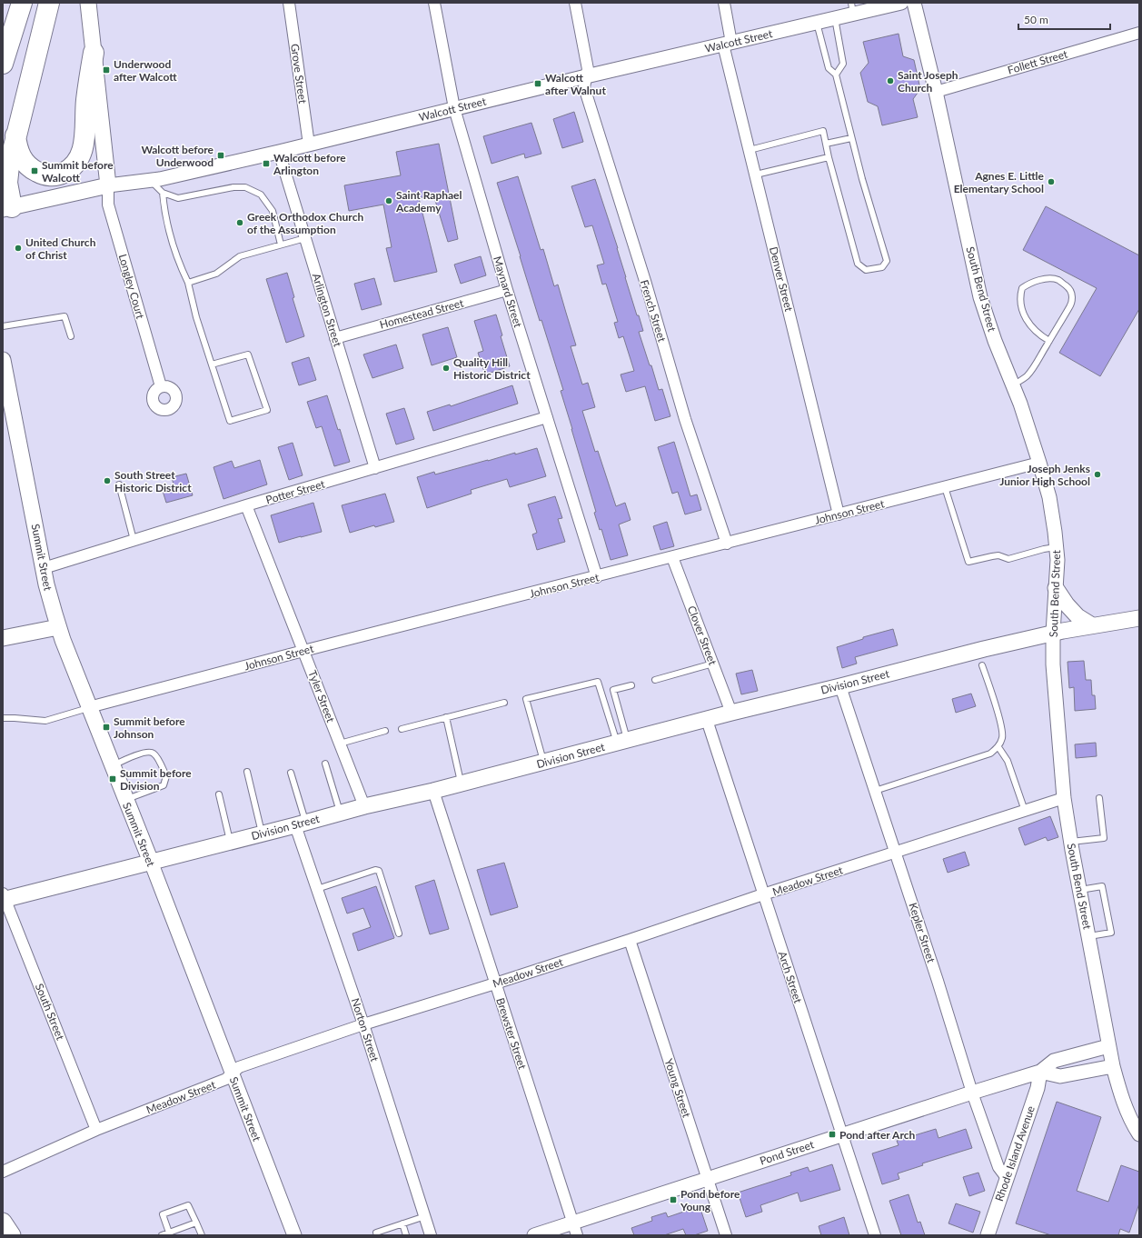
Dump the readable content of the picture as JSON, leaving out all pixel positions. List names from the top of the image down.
{
  "streets": {
    "main road": ["Walcott Street", "Summit Street", "Division Street"],
    "street": [
      "Follett Street",
      "Grove Street",
      "Denver Street",
      "Longley Court",
      "South Bend Street",
      "Maynard Street",
      "Arlington Street",
      "French Street",
      "Homestead Street",
      "Potter Street",
      "Johnson Street",
      "Clover Street",
      "Tyler Street",
      "Meadow Street",
      "Kepler Street",
      "Arch Street",
      "South Street",
      "Norton Street",
      "Brewster Street",
      "Young Street",
      "Pond Street",
      "Rhode Island Avenue"
    ]
  },
  "crossings": [
    ["Walcott Street", "Grove Street"],
    ["Walcott Street", "Denver Street"],
    ["Walcott Street", "Longley Court"],
    ["Walcott Street", "Maynard Street"],
    ["Walcott Street", "Arlington Street"],
    ["Walcott Street", "French Street"],
    ["Follett Street", "South Bend Street"],
    ["Denver Street", "Johnson Street"],
    ["South Bend Street", "Johnson Street"],
    ["South Bend Street", "Division Street"],
    ["South Bend Street", "Meadow Street"],
    ["South Bend Street", "Pond Street"],
    ["Maynard Street", "Homestead Street"],
    ["Maynard Street", "Potter Street"],
    ["Maynard Street", "Johnson Street"],
    ["Arlington Street", "Homestead Street"],
    ["Arlington Street", "Potter Street"],
    ["French Street", "Johnson Street"],
    ["Potter Street", "Summit Street"],
    ["Potter Street", "Tyler Street"],
    ["Johnson Street", "Summit Street"],
    ["Johnson Street", "Clover Street"],
    ["Johnson Street", "Tyler Street"],
    ["Summit Street", "Division Street"],
    ["Summit Street", "Meadow Street"],
    ["Clover Street", "Division Street"],
    ["Division Street", "Tyler Street"],
    ["Division Street", "Kepler Street"],
    ["Division Street", "Arch Street"],
    ["Division Street", "South Street"],
    ["Division Street", "Norton Street"],
    ["Division Street", "Brewster Street"],
    ["Meadow Street", "Kepler Street"],
    ["Meadow Street", "Arch Street"],
    ["Meadow Street", "South Street"],
    ["Meadow Street", "Norton Street"],
    ["Meadow Street", "Brewster Street"],
    ["Meadow Street", "Young Street"],
    ["Kepler Street", "Pond Street"],
    ["Kepler Street", "Rhode Island Avenue"],
    ["Arch Street", "Pond Street"],
    ["Brewster Street", "Pond Street"],
    ["Young Street", "Pond Street"],
    ["Pond Street", "Rhode Island Avenue"]
  ],
  "places": {
    "transit": [
      "Underwood after Walcott",
      "Walcott after Walnut",
      "Walcott before Underwood",
      "Walcott before Arlington",
      "Summit before Walcott",
      "Summit before Johnson",
      "Summit before Division",
      "Pond after Arch",
      "Pond before Young"
    ],
    "other": [
      "Saint Joseph Church",
      "Agnes E. Little Elementary School",
      "Saint Raphael Academy",
      "Greek Orthodox Church of the Assumption",
      "United Church of Christ",
      "Quality Hill Historic District",
      "Joseph Jenks Junior High School",
      "South Street Historic District"
    ]
  },
  "scale_bar": "50 m"
}
